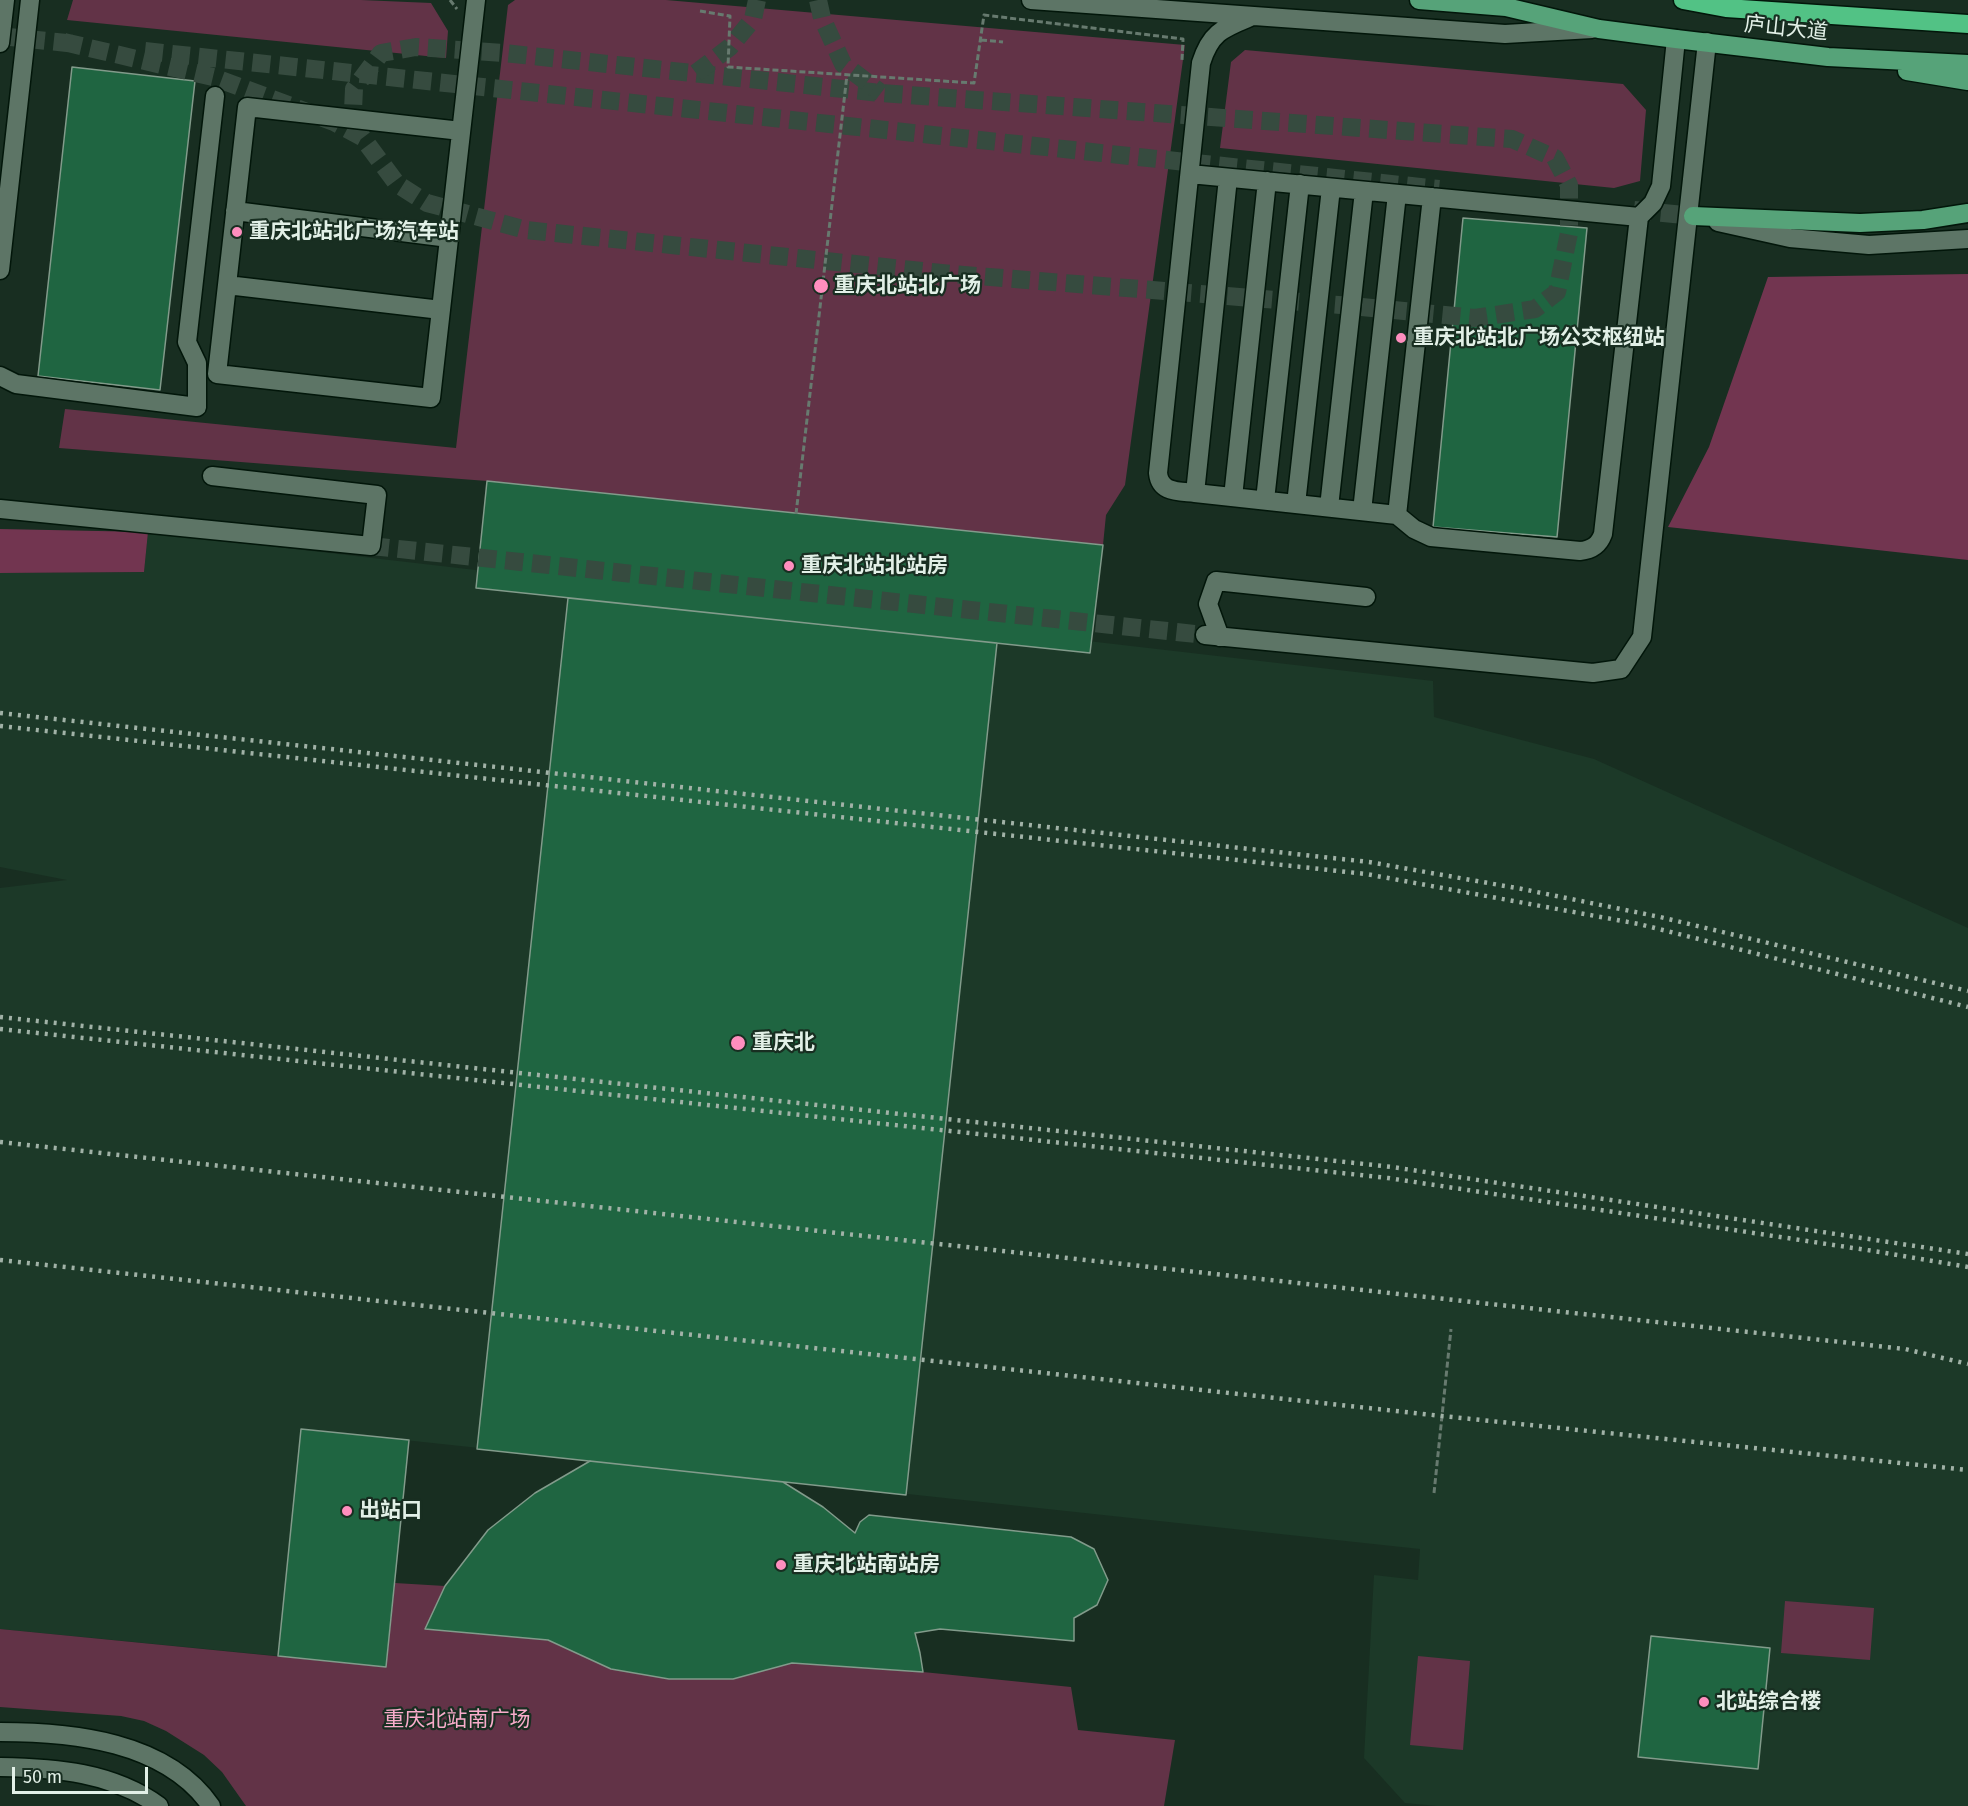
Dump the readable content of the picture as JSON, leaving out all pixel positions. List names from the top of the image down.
{
  "streets": {
    "main road": ["庐山大道"]
  },
  "parks": ["重庆北站南广场"],
  "places": [
    "重庆北站北广场汽车站",
    "重庆北站北广场",
    "重庆北站北广场公交枢纽站",
    "重庆北站北站房",
    "重庆北",
    "出站口",
    "重庆北站南站房",
    "北站综合楼"
  ],
  "scale_bar": "50 m"
}
